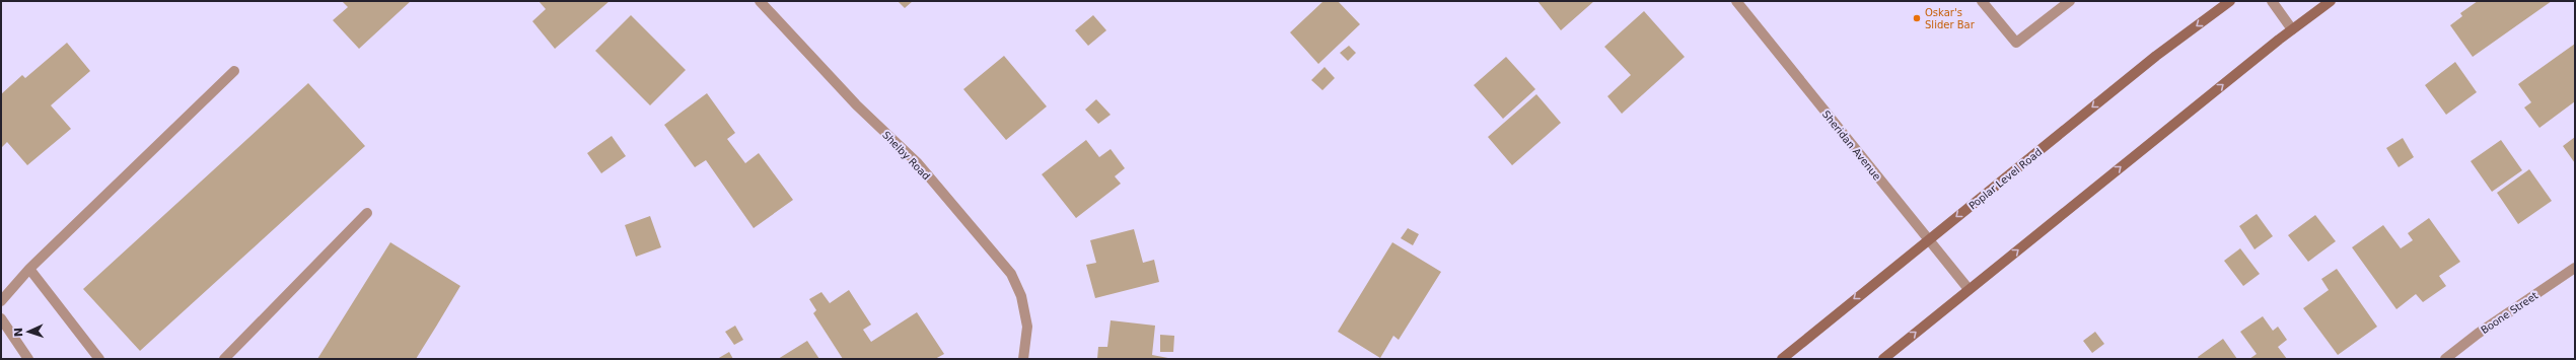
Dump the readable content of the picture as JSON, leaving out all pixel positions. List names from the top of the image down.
{
  "streets": {
    "main road": ["Poplar Level Road"],
    "street": ["Sheridan Avenue", "Shelby Road", "Boone Street"]
  },
  "crossings": [
    ["Sheridan Avenue", "Poplar Level Road"]
  ],
  "places": ["Oskar's Slider Bar"],
  "north": "left"
}
